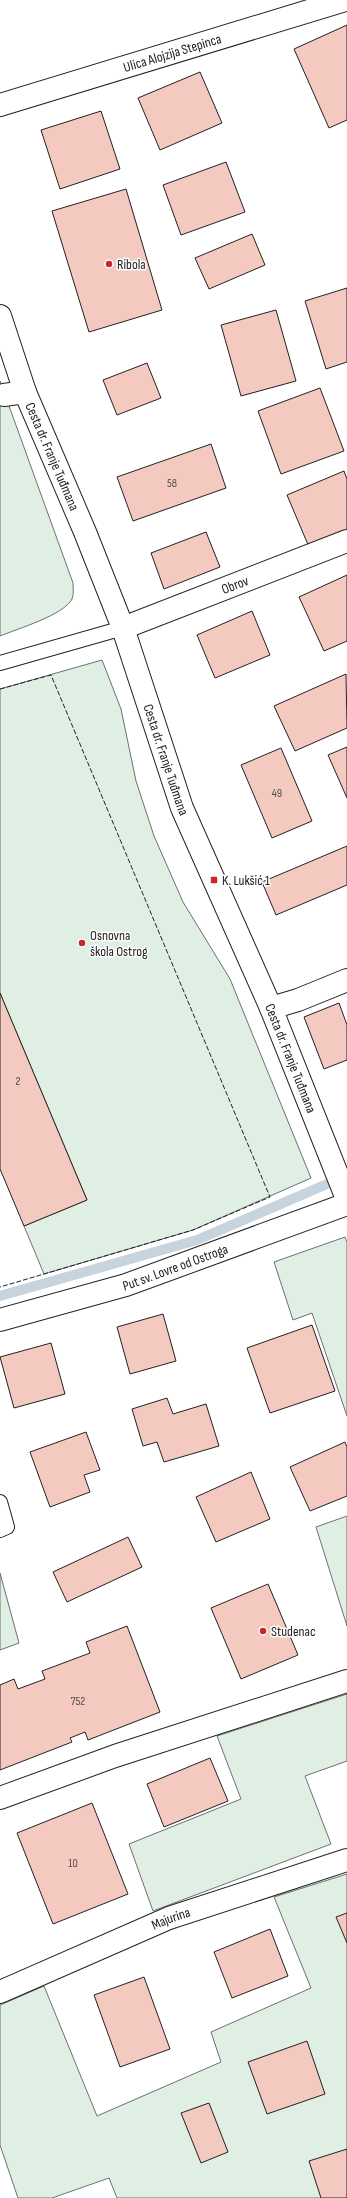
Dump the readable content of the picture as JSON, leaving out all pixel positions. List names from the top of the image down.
{
  "streets": {
    "street": [
      "Ulica Alojzija Stepinca",
      "Cesta dr. Franje Tuđmana",
      "Obrov",
      "Put sv. Lovre od Ostroga",
      "Majurina"
    ]
  },
  "crossings": [
    ["Cesta dr. Franje Tuđmana", "Obrov"]
  ],
  "places": {
    "other": ["Ribola", "Osnovna škola Ostrog", "Studenac"],
    "transit": ["K. Lukšić 1"]
  },
  "house_numbers": [
    "58",
    "49",
    "2",
    "752",
    "10"
  ]
}
